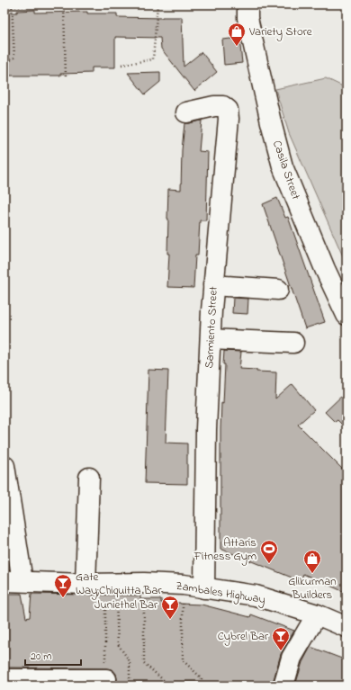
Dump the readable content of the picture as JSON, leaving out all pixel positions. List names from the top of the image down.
{
  "streets": {
    "street": ["Casila Street", "Sarmiento Street", "Zambales Highway"]
  },
  "crossings": [
    ["Sarmiento Street", "Zambales Highway"]
  ],
  "places": {
    "shop": ["Variety Store", "Glikurman Builders"],
    "sports": ["Attaris Fitness Gym"],
    "bar": ["Gate Way;Chiquitta Bar", "Juniethel Bar", "Cybrel Bar"]
  },
  "scale_bar": "20 m"
}
